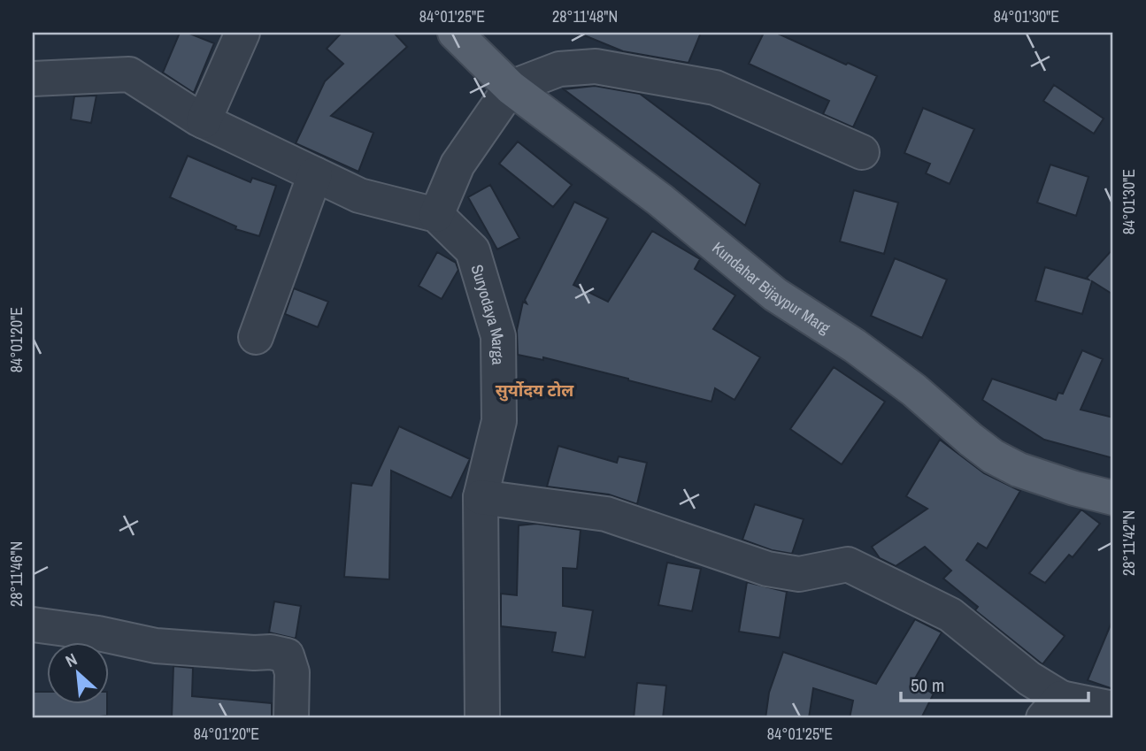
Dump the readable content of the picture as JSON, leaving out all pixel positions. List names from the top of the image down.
{
  "streets": {
    "main road": ["Kundahar Bijaypur Marg"],
    "street": ["Suryodaya Marga"]
  },
  "districts": ["सुर्योदय टोल"],
  "scale_bar": "50 m",
  "north": "top left",
  "coordinates": [
    "84°01'25\"E",
    "28°11'48\"N",
    "84°01'30\"E",
    "84°01'20\"E",
    "28°11'42\"N",
    "28°11'46\"N"
  ]
}
